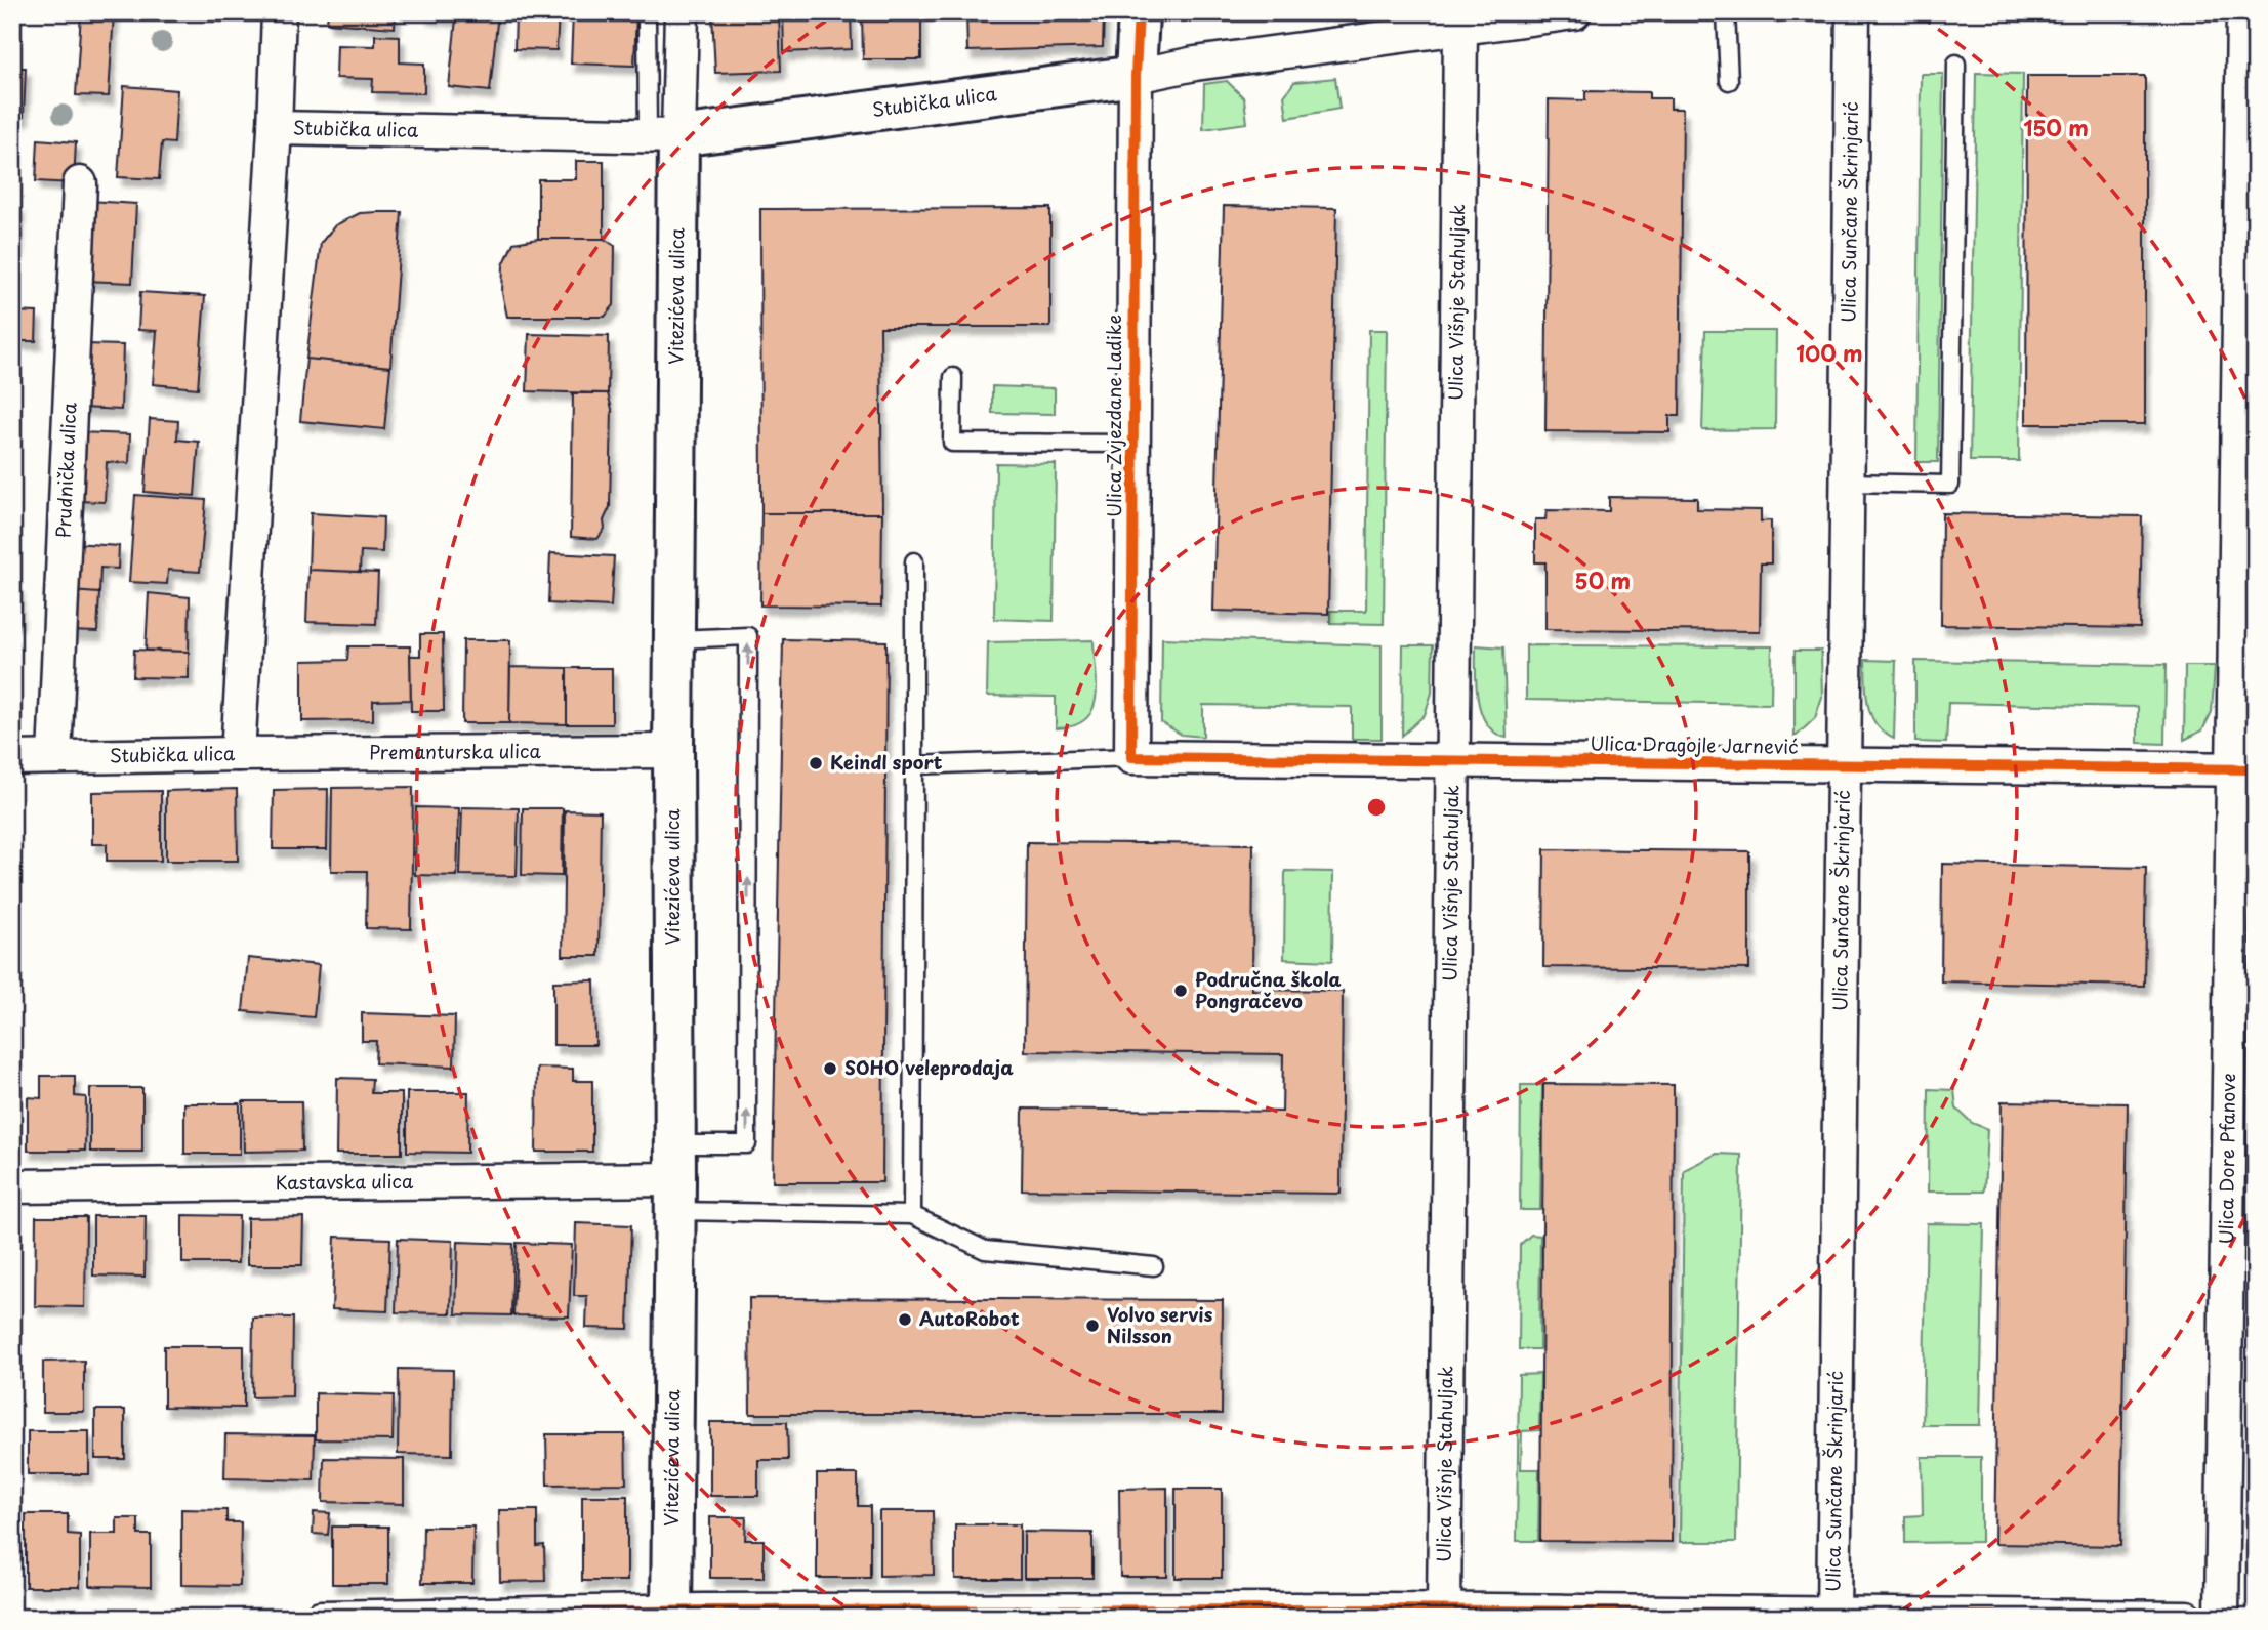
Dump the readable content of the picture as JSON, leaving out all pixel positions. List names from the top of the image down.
{
  "streets": {
    "street": [
      "Stubička ulica",
      "Ulica Sunčane Škrinjarić",
      "Vitezićeva ulica",
      "Ulica Višnje Stahuljak",
      "Ulica Zvjezdane Ladike",
      "Prudnička ulica",
      "Ulica Dragojle Jarnević",
      "Premanturska ulica",
      "Ulica Dore Pfanove",
      "Kastavska ulica"
    ]
  },
  "crossings": [
    ["Stubička ulica", "Vitezićeva ulica"],
    ["Stubička ulica", "Ulica Zvjezdane Ladike"],
    ["Stubička ulica", "Prudnička ulica"],
    ["Stubička ulica", "Premanturska ulica"],
    ["Ulica Sunčane Škrinjarić", "Ulica Dragojle Jarnević"],
    ["Vitezićeva ulica", "Premanturska ulica"],
    ["Vitezićeva ulica", "Kastavska ulica"],
    ["Ulica Višnje Stahuljak", "Ulica Dragojle Jarnević"],
    ["Ulica Zvjezdane Ladike", "Ulica Dragojle Jarnević"],
    ["Ulica Dragojle Jarnević", "Ulica Dore Pfanove"]
  ],
  "places": [
    "Keindl sport",
    "Područna škola Pongračevo",
    "SOHO veleprodaja",
    "AutoRobot",
    "Volvo servis Nilsson"
  ],
  "rings": ["150 m", "100 m", "50 m"]
}
